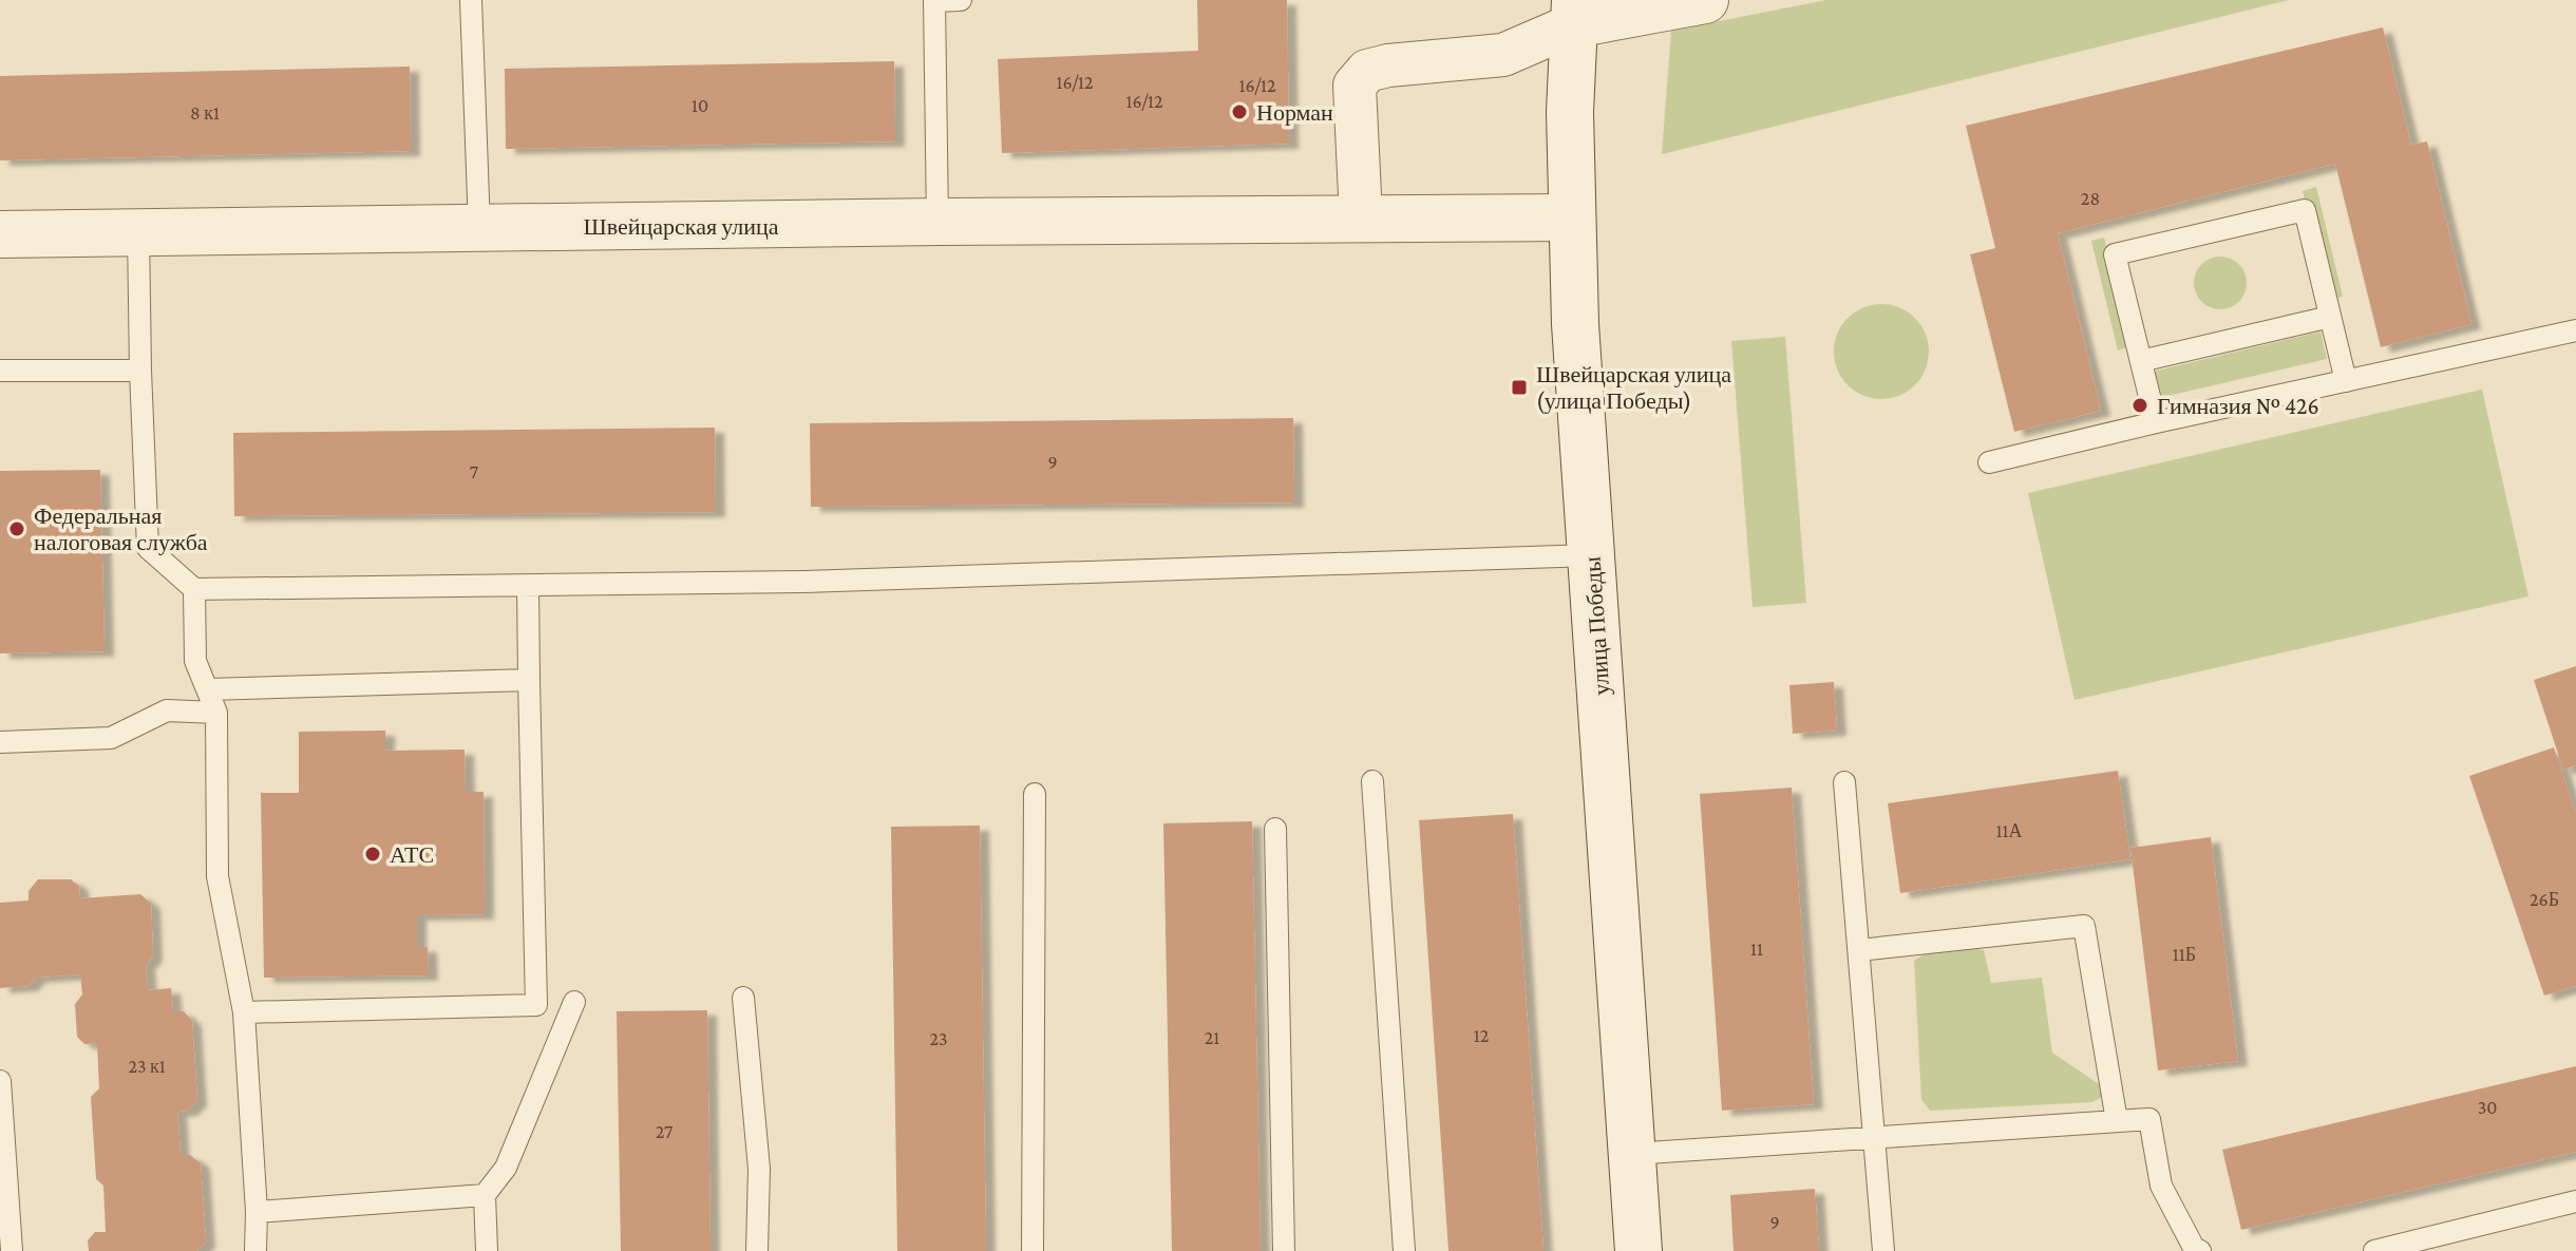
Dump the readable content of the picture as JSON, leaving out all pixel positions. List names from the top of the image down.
{
  "streets": {
    "street": ["Швейцарская улица", "улица Победы"]
  },
  "crossings": [
    ["Швейцарская улица", "улица Победы"]
  ],
  "places": {
    "other": [
      "Норман",
      "Гимназия № 426",
      "Федеральная налоговая служба",
      "АТС"
    ],
    "transit": ["Швейцарская улица (улица Победы)"]
  },
  "house_numbers": [
    "16/12",
    "16/12",
    "16/12",
    "10",
    "8 к1",
    "28",
    "9",
    "7",
    "11А",
    "26Б",
    "11",
    "11Б",
    "12",
    "21",
    "23",
    "23 к1",
    "30",
    "27",
    "9"
  ]
}
